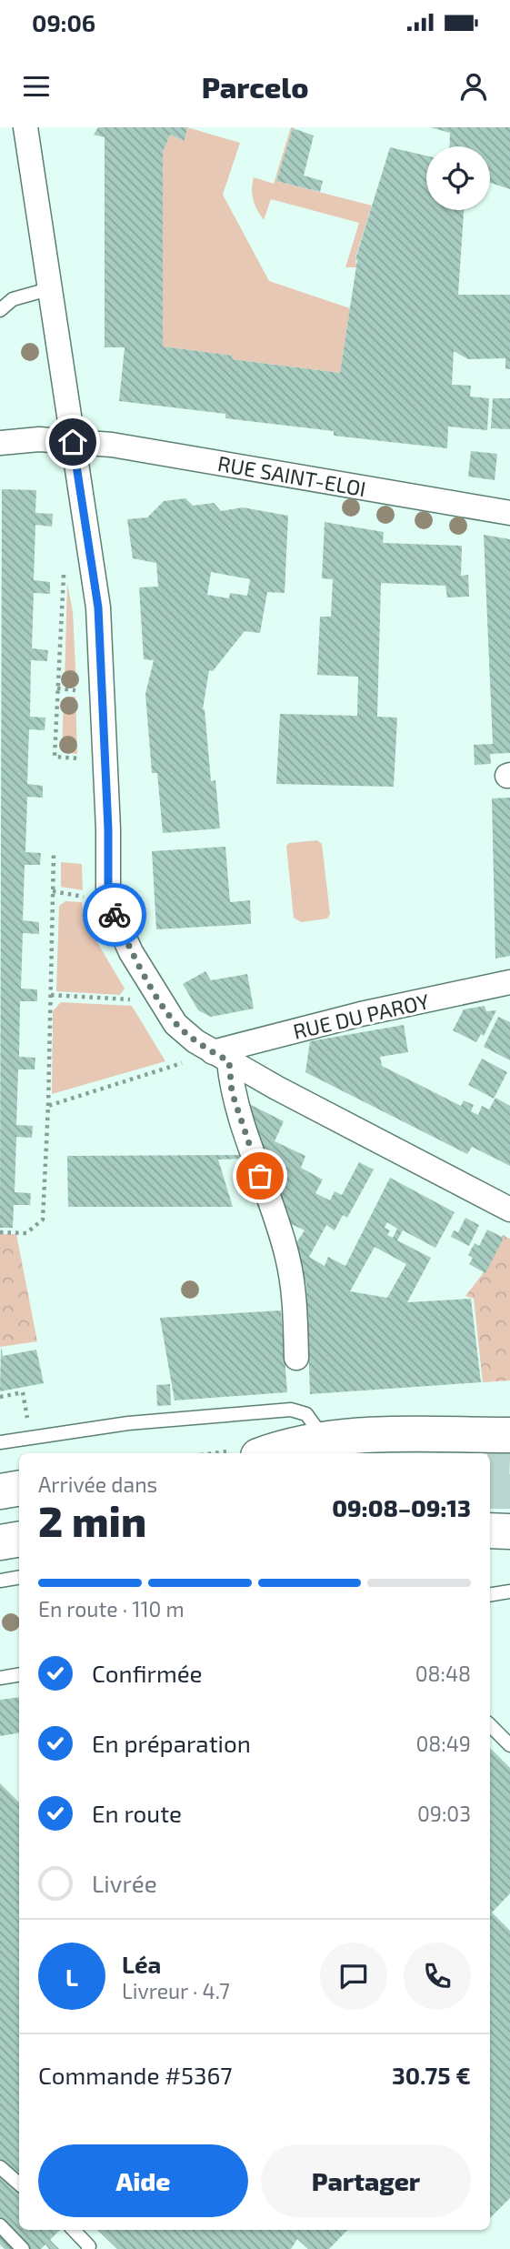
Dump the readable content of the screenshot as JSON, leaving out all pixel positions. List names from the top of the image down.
{
  "streets": {
    "street": ["RUE SAINT-ELOI", "RUE DU PAROY"]
  },
  "page": {
    "status": "09:06",
    "header": "Parcelo",
    "heading": ["2 min", "Arrivée dans", "09:08–09:13"],
    "panel": [
      "Léa",
      "Livreur · 4.7",
      "Commande #5367",
      "30.75 €"
    ],
    "bar": "En route · 110 m",
    "list": [
      ["Confirmée", "08:48"],
      ["En préparation", "08:49"],
      ["En route", "09:03"],
      "Livrée"
    ],
    "round": "L",
    "buttons": ["Aide", "Partager"]
  }
}
